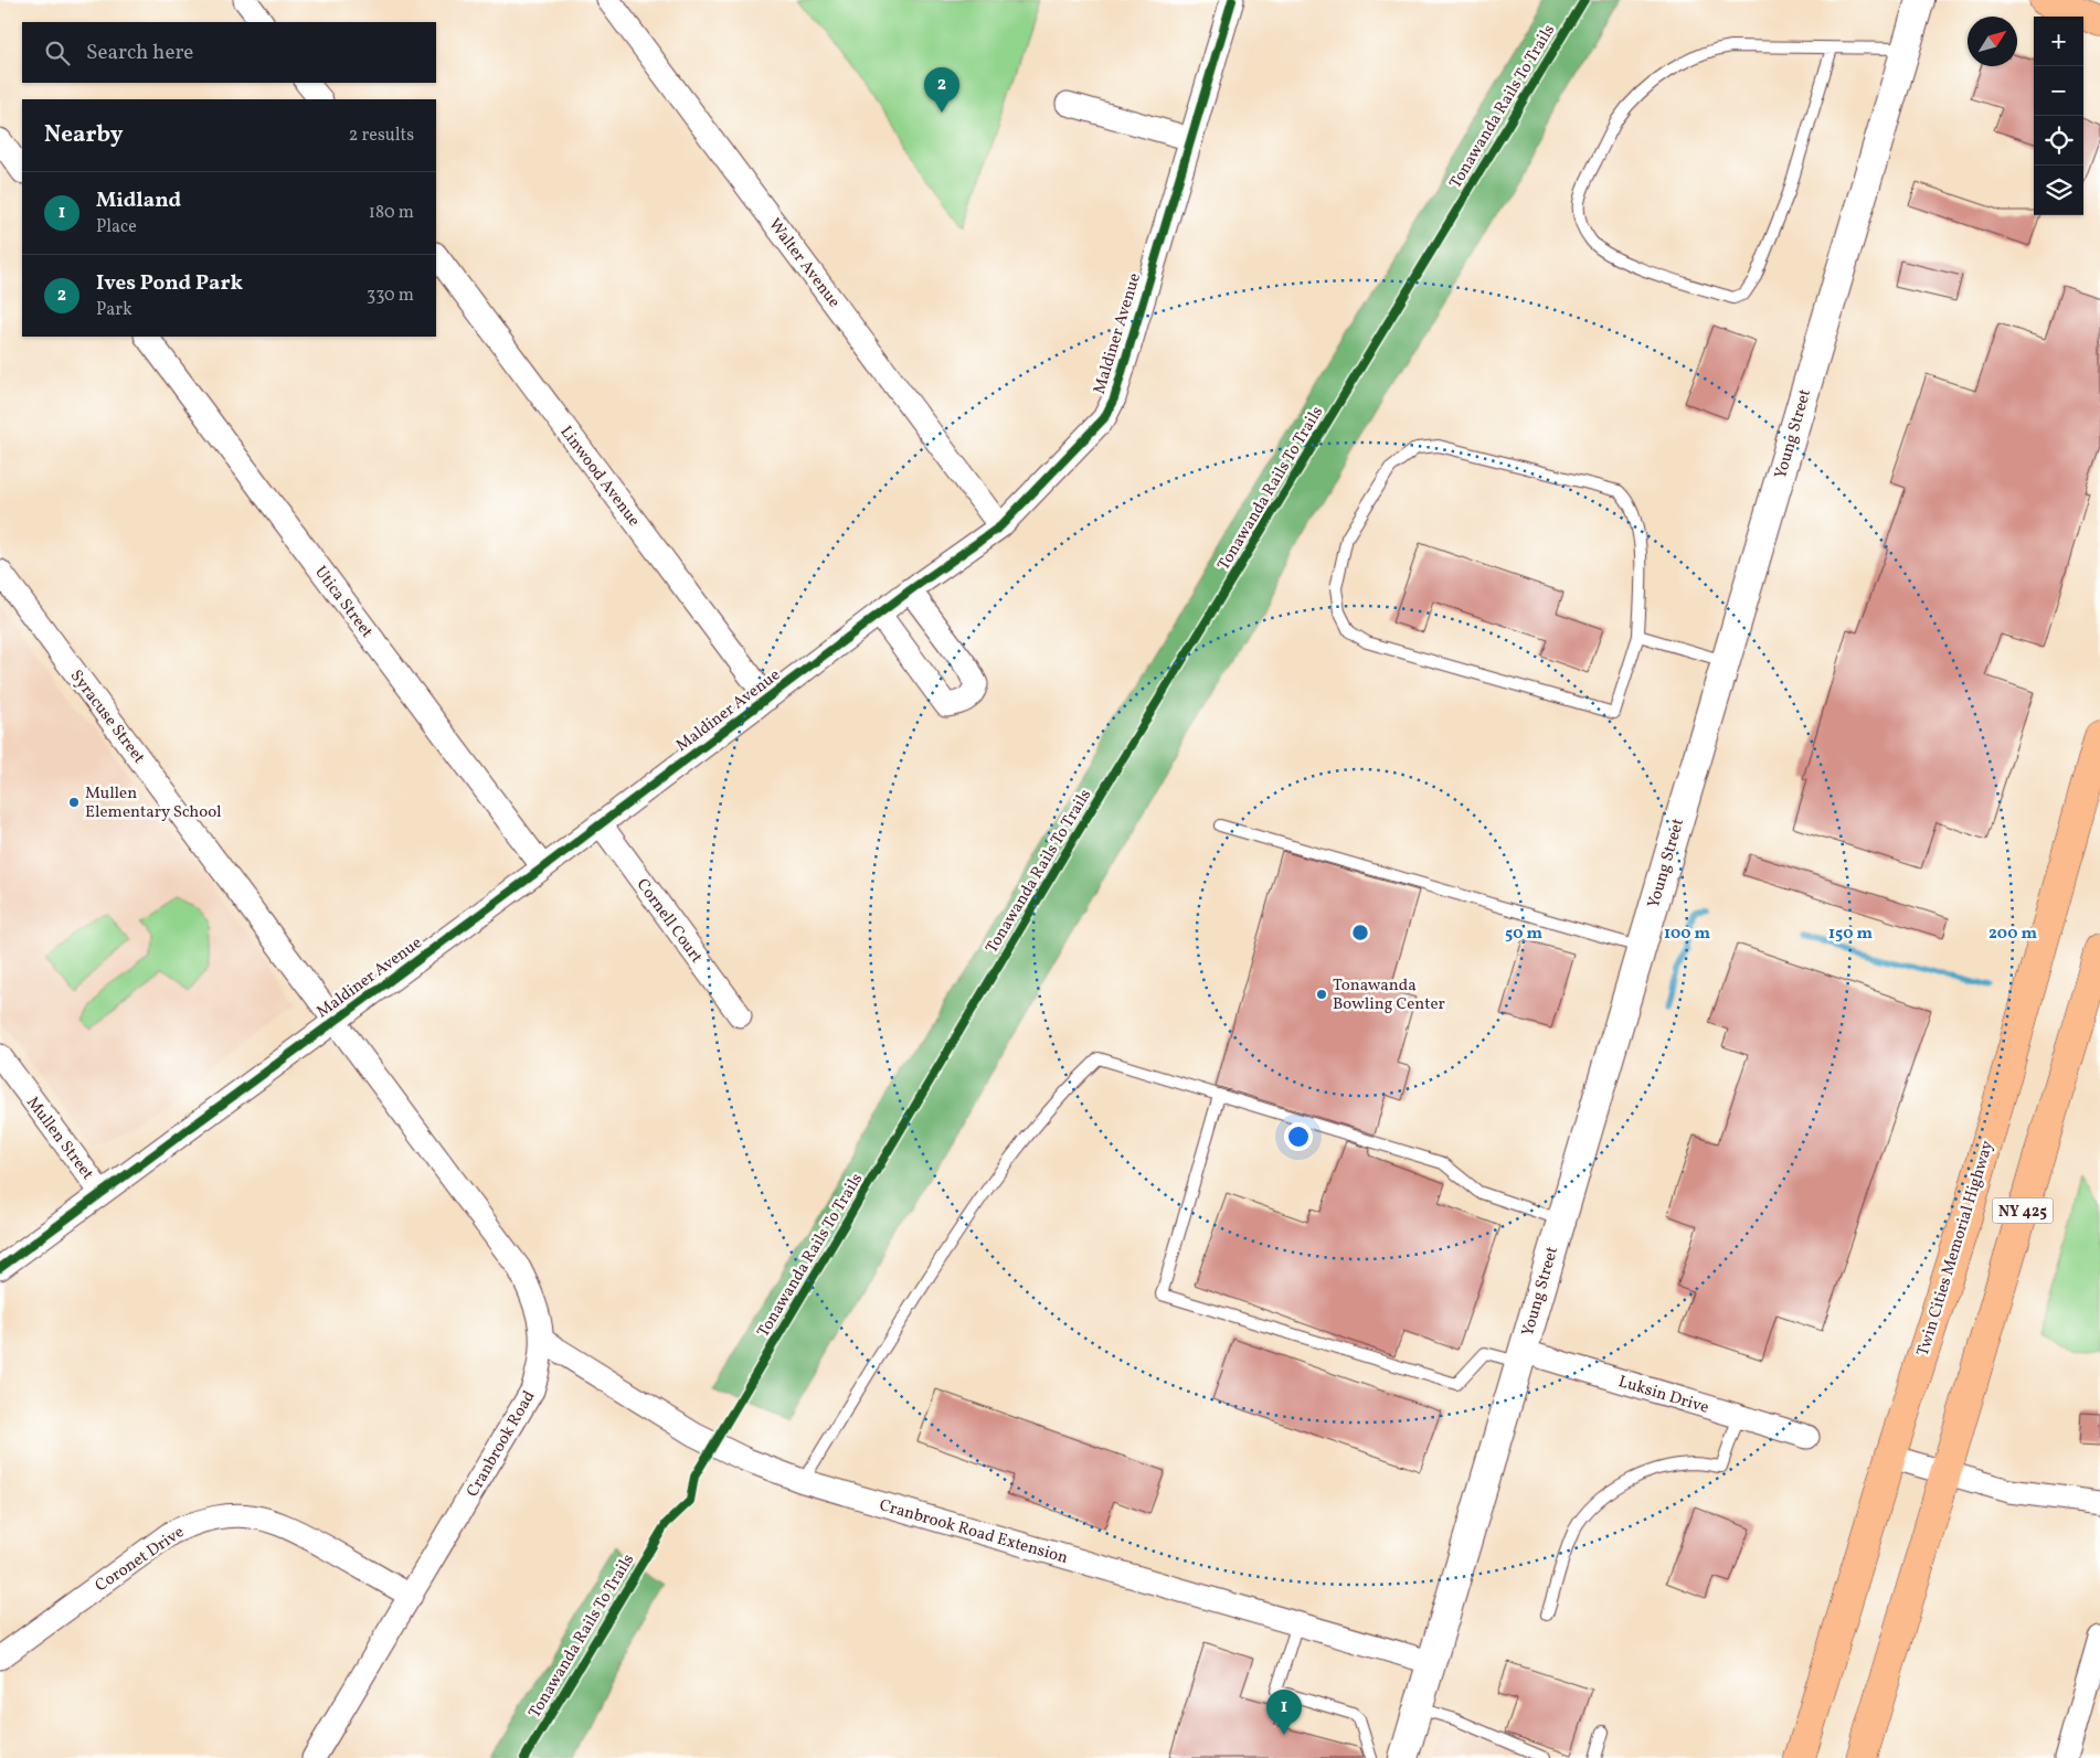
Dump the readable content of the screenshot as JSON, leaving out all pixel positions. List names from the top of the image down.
{
  "streets": {
    "main road": ["NY 425", "Twin Cities Memorial Highway"],
    "street": [
      "Walter Avenue",
      "Maldiner Avenue",
      "Young Street",
      "Linwood Avenue",
      "Utica Street",
      "Syracuse Street",
      "Cornell Court",
      "Mullen Street",
      "Luksin Drive",
      "Cranbrook Road",
      "Cranbrook Road Extension",
      "Coronet Drive"
    ],
    "cycle path": ["Tonawanda Rails To Trails"]
  },
  "crossings": [
    ["Walter Avenue", "Maldiner Avenue"],
    ["Maldiner Avenue", "Linwood Avenue"],
    ["Maldiner Avenue", "Utica Street"],
    ["Maldiner Avenue", "Syracuse Street"],
    ["Maldiner Avenue", "Cornell Court"],
    ["Maldiner Avenue", "Mullen Street"],
    ["Maldiner Avenue", "Cranbrook Road"],
    ["Young Street", "Luksin Drive"],
    ["Young Street", "Cranbrook Road Extension"],
    ["Syracuse Street", "Cranbrook Road"],
    ["Cranbrook Road", "Cranbrook Road Extension"],
    ["Cranbrook Road", "Coronet Drive"]
  ],
  "places": ["Mullen Elementary School", "Tonawanda Bowling Center"],
  "north": "top right",
  "page": {
    "map_buttons": ["+", "−"],
    "search": "Search here",
    "pins": ["2", "1"],
    "heading": ["Nearby", "2 results"],
    "list": [
      {
        "mark": "1",
        "name": "Midland",
        "note": "Place",
        "value": "180 m"
      },
      {
        "mark": "2",
        "name": "Ives Pond Park",
        "note": "Park",
        "value": "330 m"
      }
    ]
  },
  "rings": [
    "50 m",
    "100 m",
    "150 m",
    "200 m"
  ]
}
